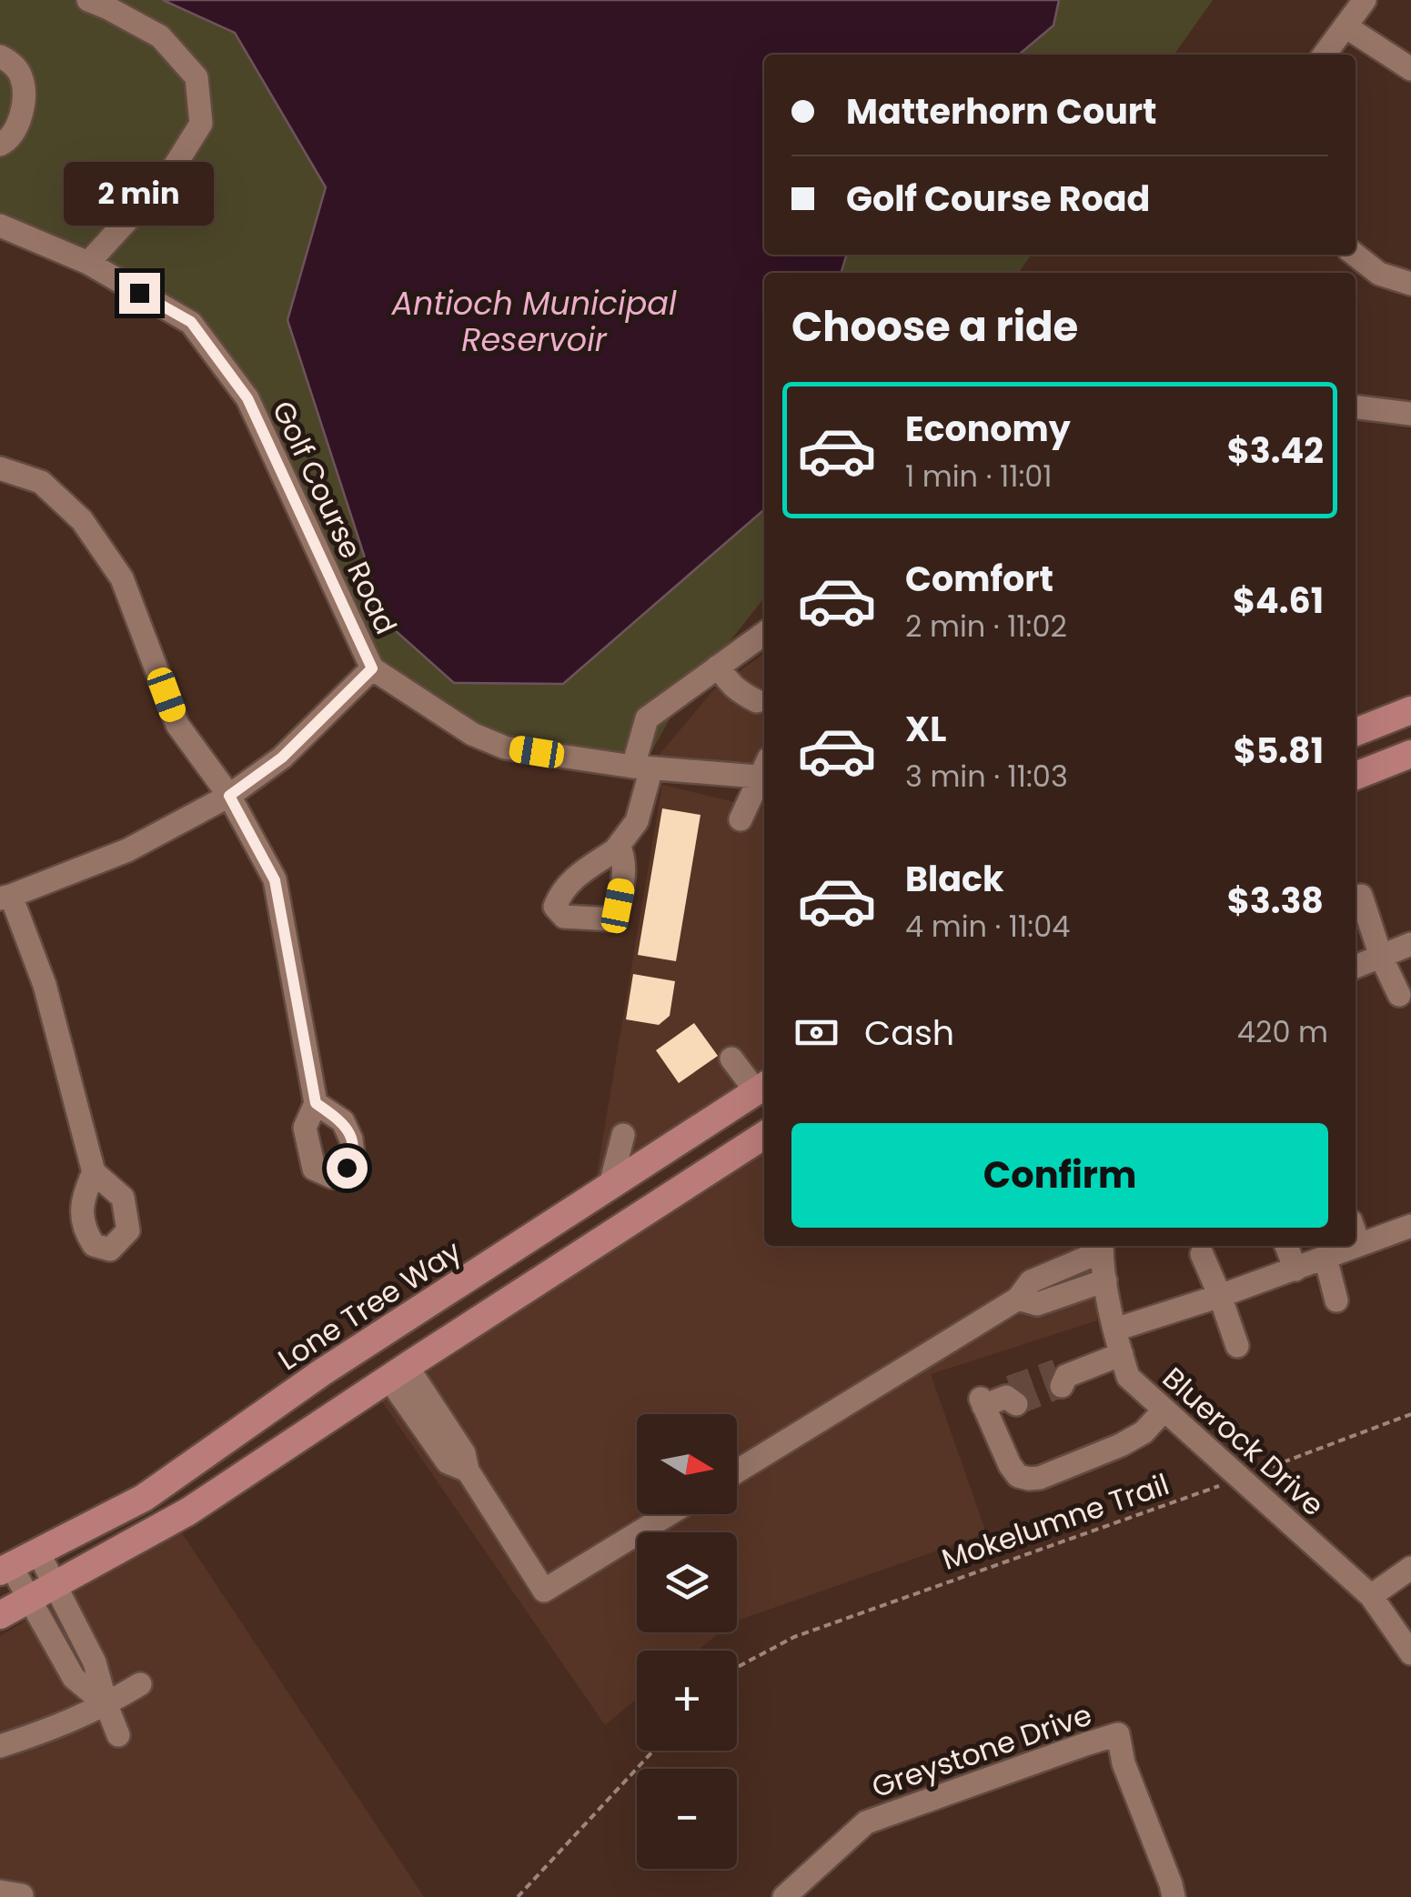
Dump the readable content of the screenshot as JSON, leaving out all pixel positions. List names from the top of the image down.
{
  "streets": {
    "main road": ["Lone Tree Way"],
    "street": ["Golf Course Road", "Bluerock Drive", "Greystone Drive"],
    "path": ["Mokelumne Trail"]
  },
  "crossings": [
    ["Bluerock Drive", "Mokelumne Trail"]
  ],
  "water": ["Antioch Municipal Reservoir"],
  "north": "right",
  "page": {
    "banner": ["Matterhorn Court", "Golf Course Road"],
    "bubble": "2 min",
    "heading": "Choose a ride",
    "list": [
      {
        "name": "Economy",
        "note": "1 min · 11:01",
        "value": "$3.42"
      },
      {
        "name": "Comfort",
        "note": "2 min · 11:02",
        "value": "$4.61"
      },
      {
        "name": "XL",
        "note": "3 min · 11:03",
        "value": "$5.81"
      },
      {
        "name": "Black",
        "note": "4 min · 11:04",
        "value": "$3.38"
      }
    ],
    "pay": ["Cash", "420 m"],
    "buttons": "Confirm",
    "map_buttons": ["+", "−"]
  }
}
